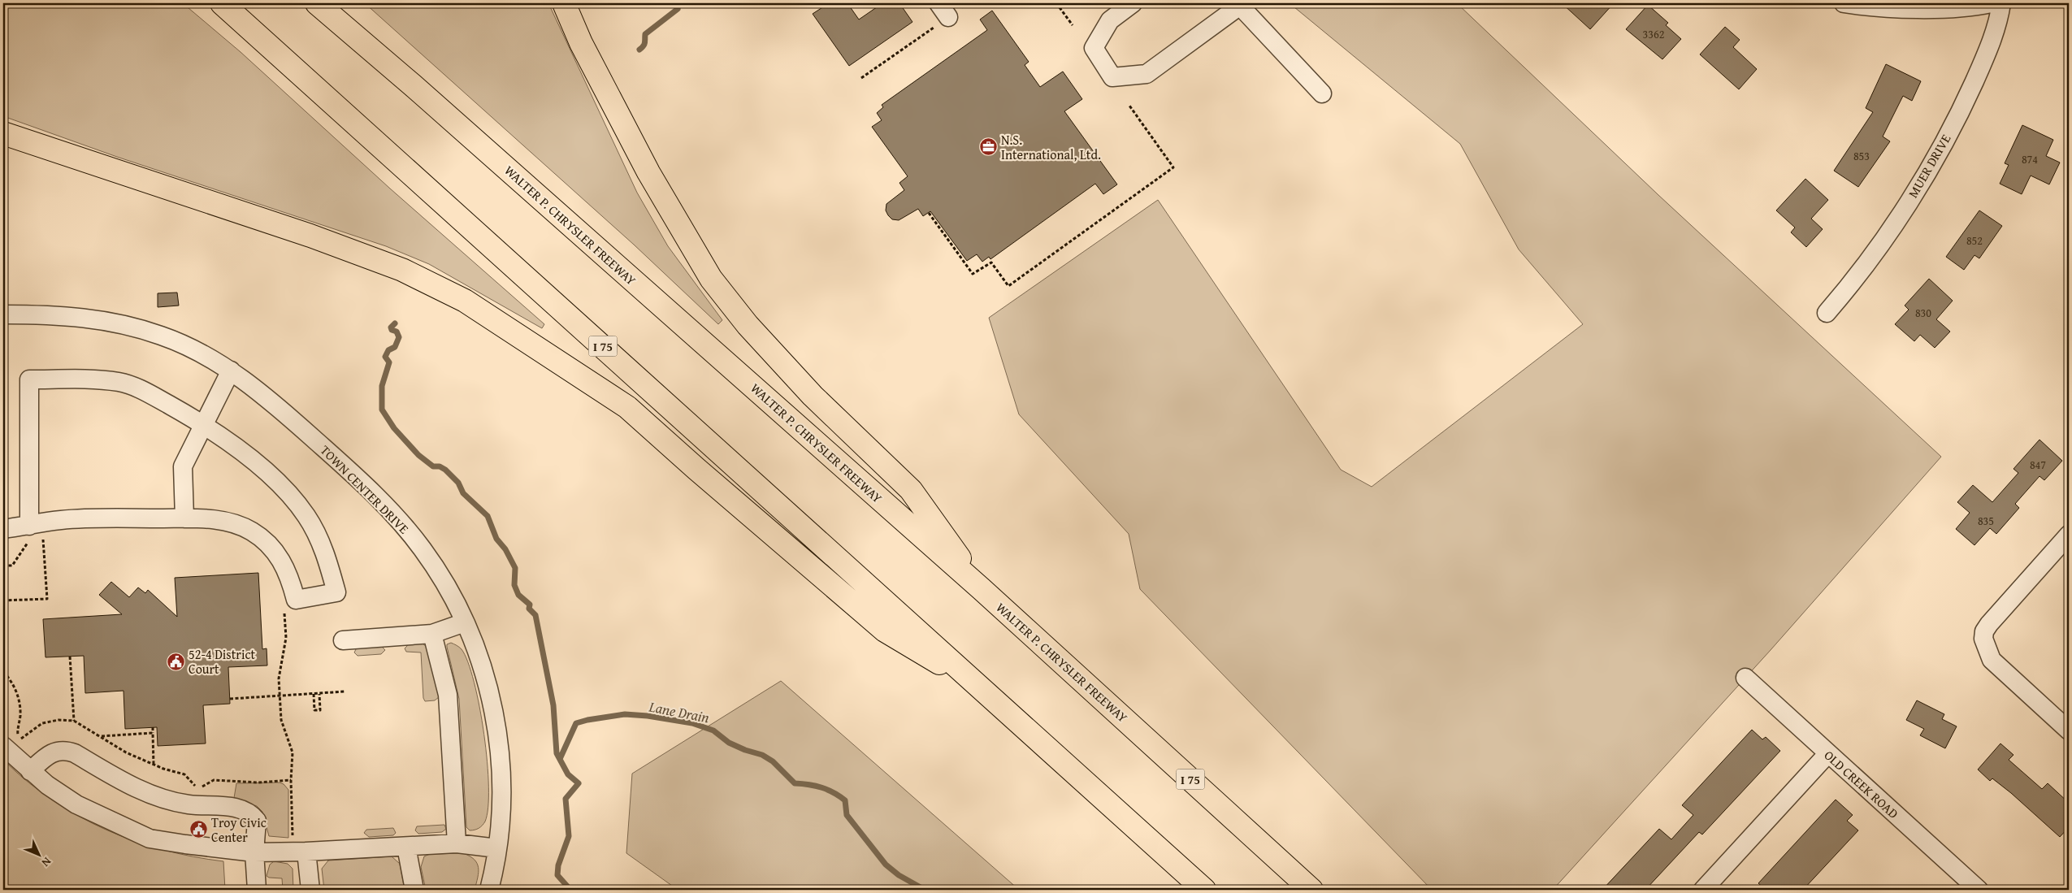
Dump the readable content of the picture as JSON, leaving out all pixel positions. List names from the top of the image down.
{
  "streets": {
    "highway": ["WALTER P. CHRYSLER FREEWAY", "I 75"],
    "street": ["MUER DRIVE", "TOWN CENTER DRIVE", "OLD CREEK ROAD"]
  },
  "water": ["Lane Drain"],
  "places": {
    "office": ["N.S. International, Ltd."],
    "public building": ["52-4 District Court", "Troy Civic Center"]
  },
  "house_numbers": [
    "3362",
    "853",
    "874",
    "852",
    "830",
    "847",
    "835"
  ],
  "north": "bottom right"
}
